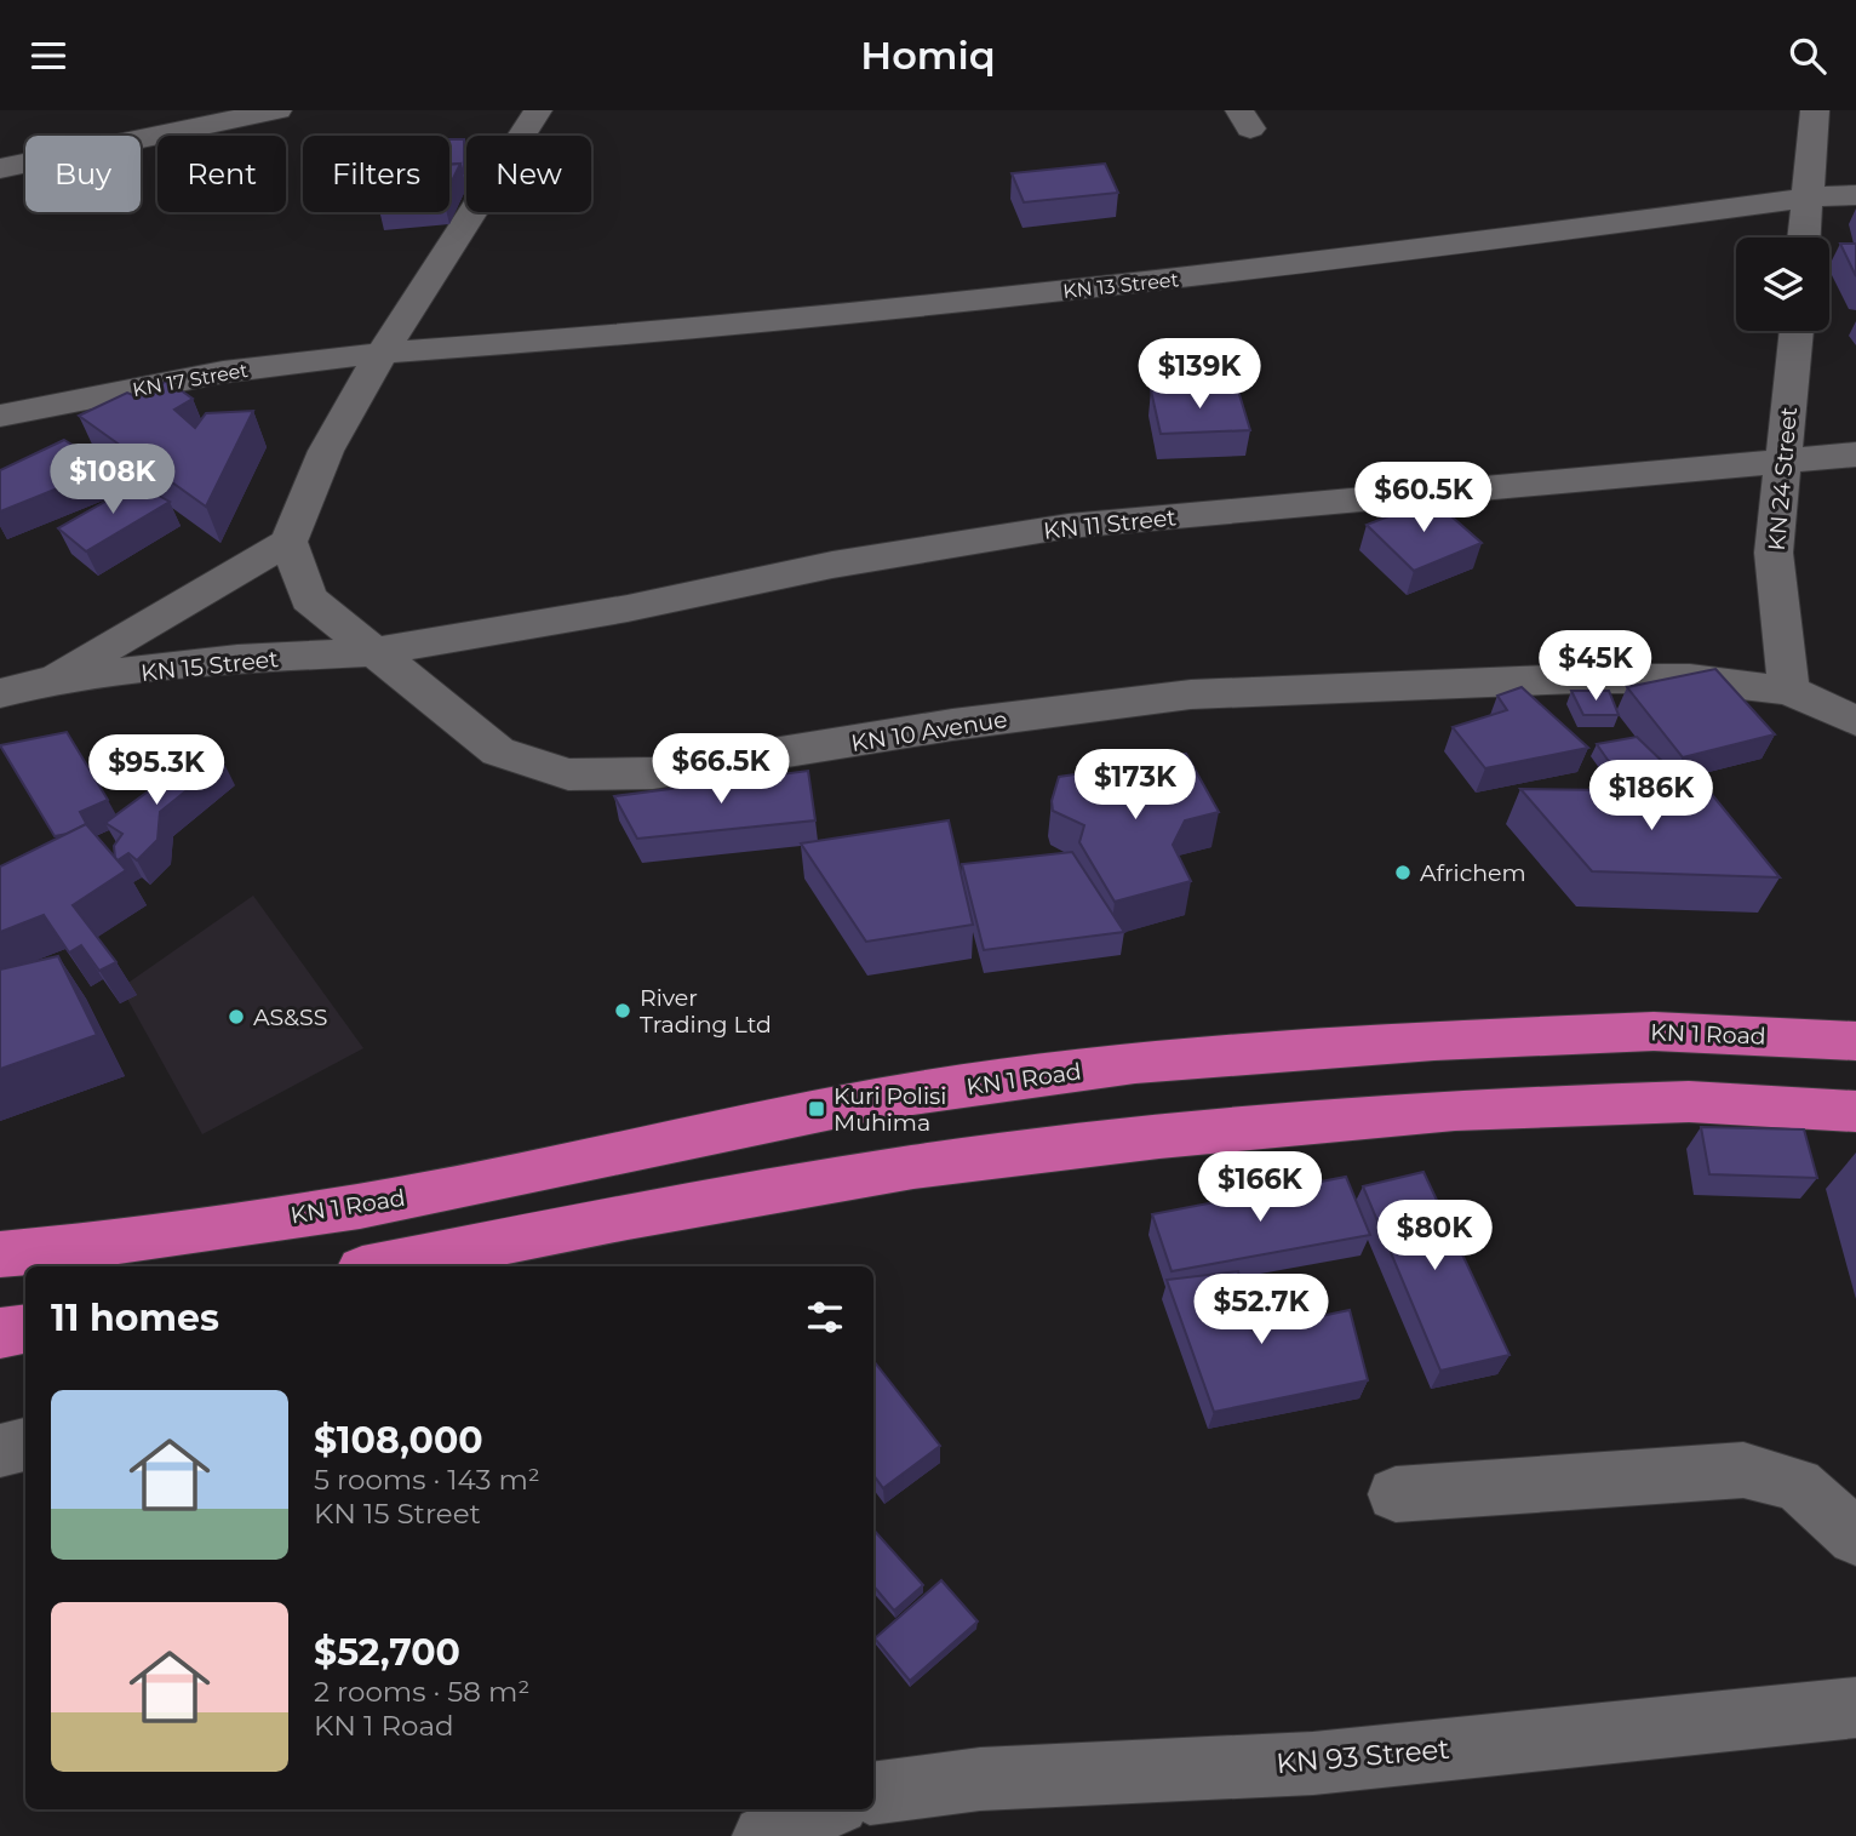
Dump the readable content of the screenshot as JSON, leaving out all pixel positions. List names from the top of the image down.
{
  "streets": {
    "highway": ["KN 1 Road"],
    "street": [
      "KN 13 Street",
      "KN 17 Street",
      "KN 24 Street",
      "KN 11 Street",
      "KN 15 Street",
      "KN 10 Avenue",
      "KN 93 Street"
    ]
  },
  "crossings": [
    ["KN 13 Street", "KN 17 Street"],
    ["KN 24 Street", "KN 11 Street"],
    ["KN 24 Street", "KN 10 Avenue"],
    ["KN 11 Street", "KN 15 Street"],
    ["KN 11 Street", "KN 10 Avenue"],
    ["KN 15 Street", "KN 10 Avenue"]
  ],
  "places": {
    "other": ["Africhem", "River Trading Ltd", "AS&SS"],
    "transit": ["Kuri Polisi Muhima"]
  },
  "page": {
    "header": "Homiq",
    "chip": [
      "Buy",
      "Rent",
      "Filters",
      "New"
    ],
    "price": [
      "$139K",
      "$108K",
      "$60.5K",
      "$45K",
      "$66.5K",
      "$95.3K",
      "$173K",
      "$186K",
      "$166K",
      "$80K",
      "$52.7K"
    ],
    "heading": "11 homes",
    "list": [
      {
        "name": "$108,000",
        "note": "5 rooms · 143 m² · KN 15 Street"
      },
      {
        "name": "$52,700",
        "note": "2 rooms · 58 m² · KN 1 Road"
      }
    ]
  }
}
